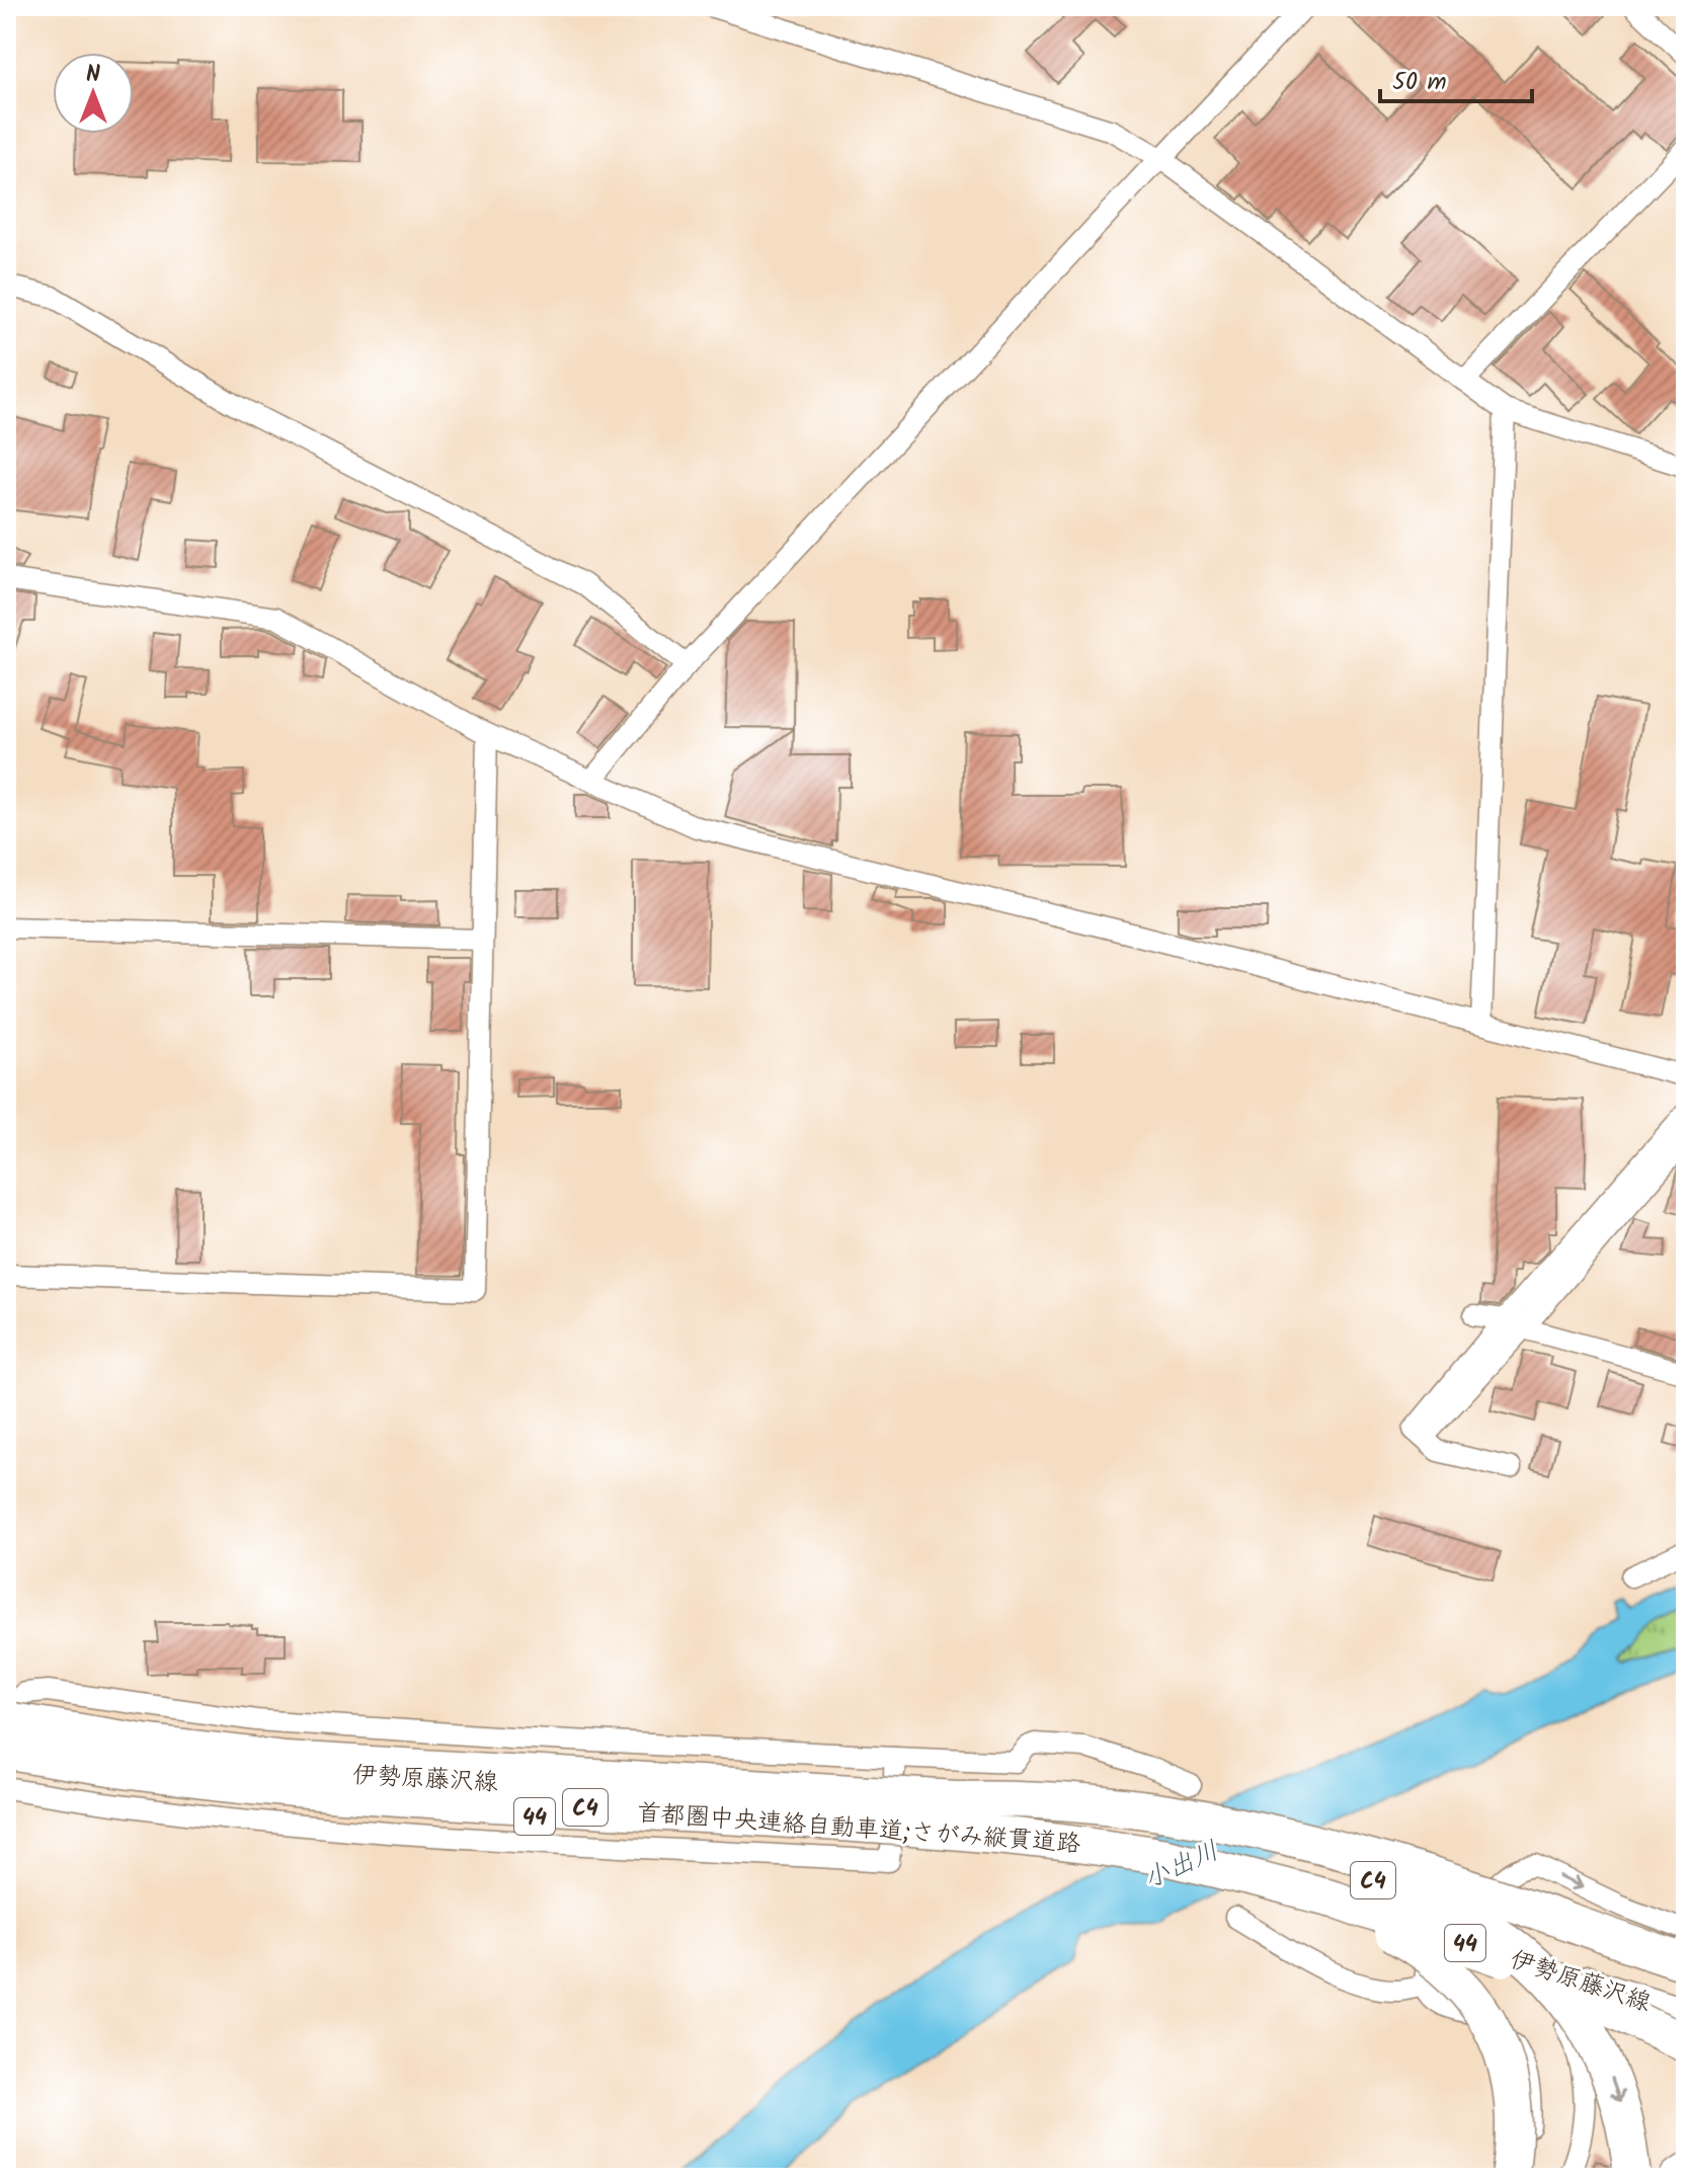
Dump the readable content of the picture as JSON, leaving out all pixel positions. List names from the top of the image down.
{
  "streets": {
    "highway": ["C4", "首都圏中央連絡自動車道;さがみ縦貫道路"],
    "main road": ["伊勢原藤沢線", "44"]
  },
  "crossings": [
    ["伊勢原藤沢線", "C4"],
    ["伊勢原藤沢線", "首都圏中央連絡自動車道;さがみ縦貫道路"],
    ["C4", "首都圏中央連絡自動車道;さがみ縦貫道路"]
  ],
  "water": ["小出川"],
  "scale_bar": "50 m",
  "north": "top"
}
